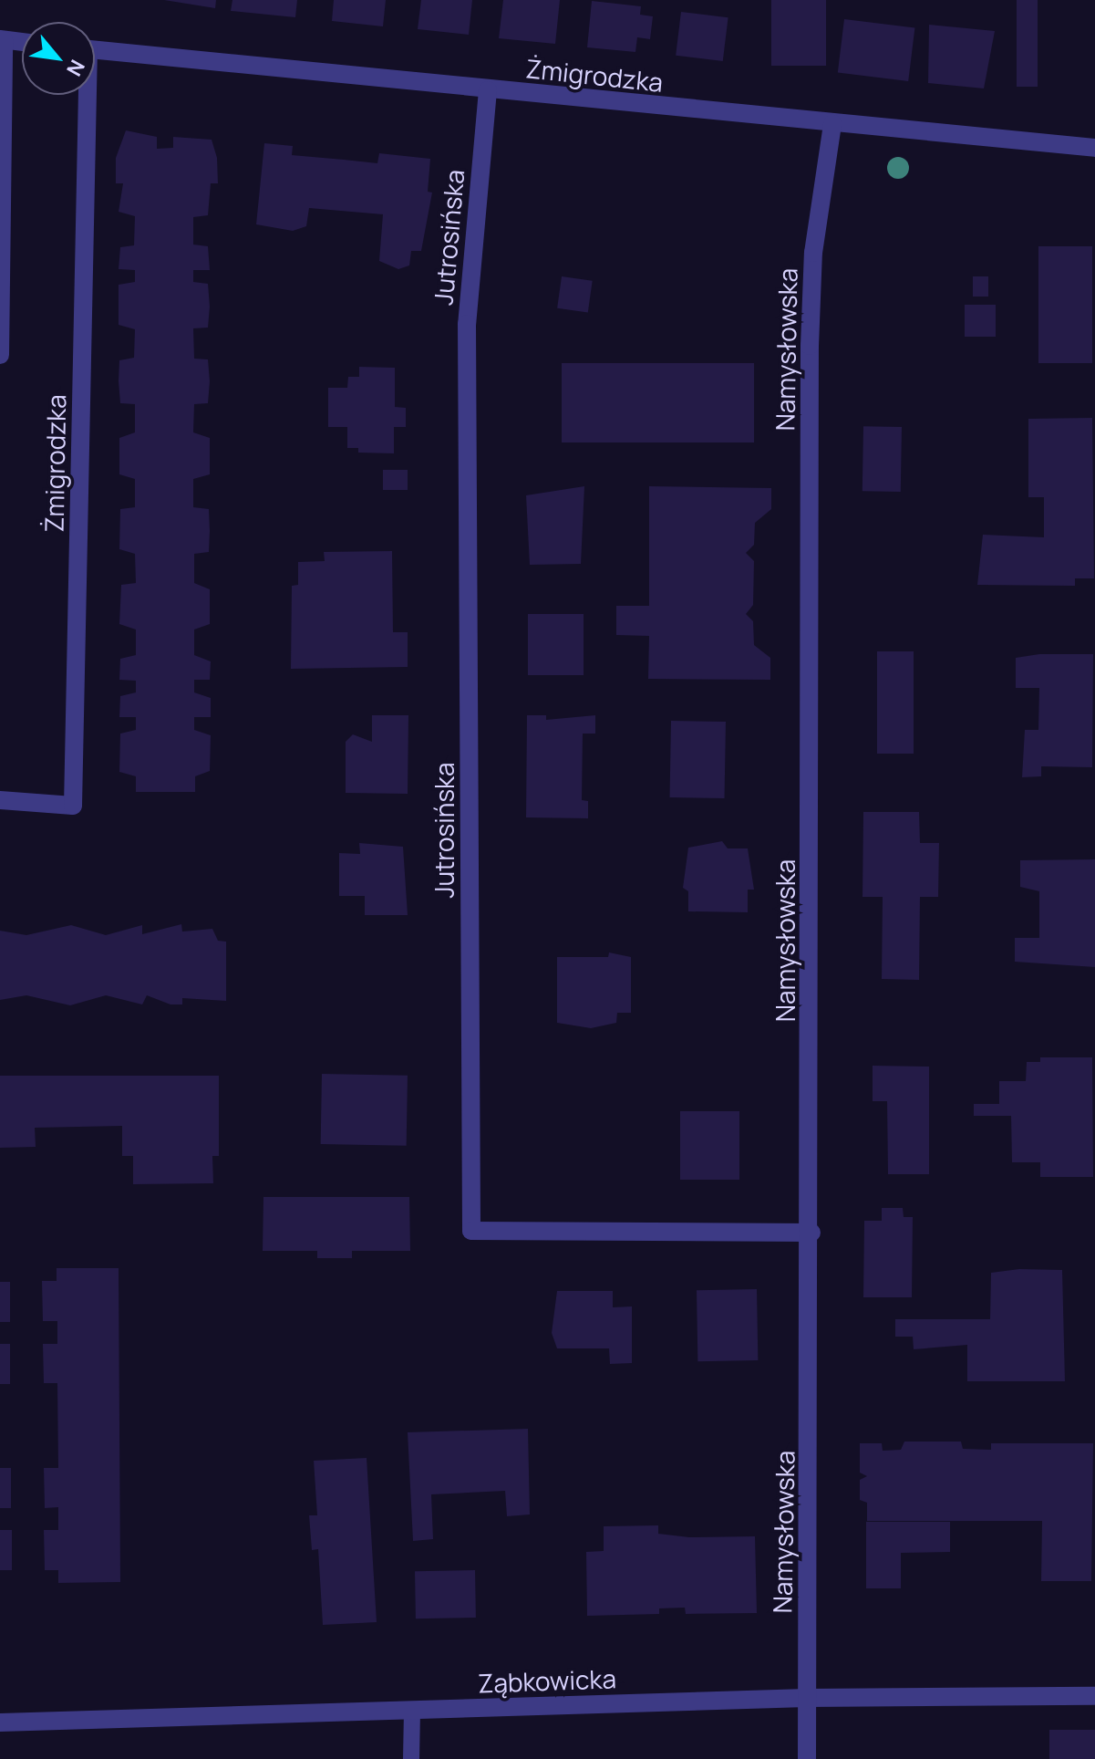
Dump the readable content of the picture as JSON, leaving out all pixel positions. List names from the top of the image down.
{
  "streets": {
    "street": [
      "Żmigrodzka",
      "Jutrosińska",
      "Namysłowska",
      "Ząbkowicka"
    ]
  },
  "crossings": [
    ["Żmigrodzka", "Jutrosińska"],
    ["Żmigrodzka", "Namysłowska"],
    ["Jutrosińska", "Namysłowska"],
    ["Namysłowska", "Ząbkowicka"]
  ],
  "north": "bottom right"
}
